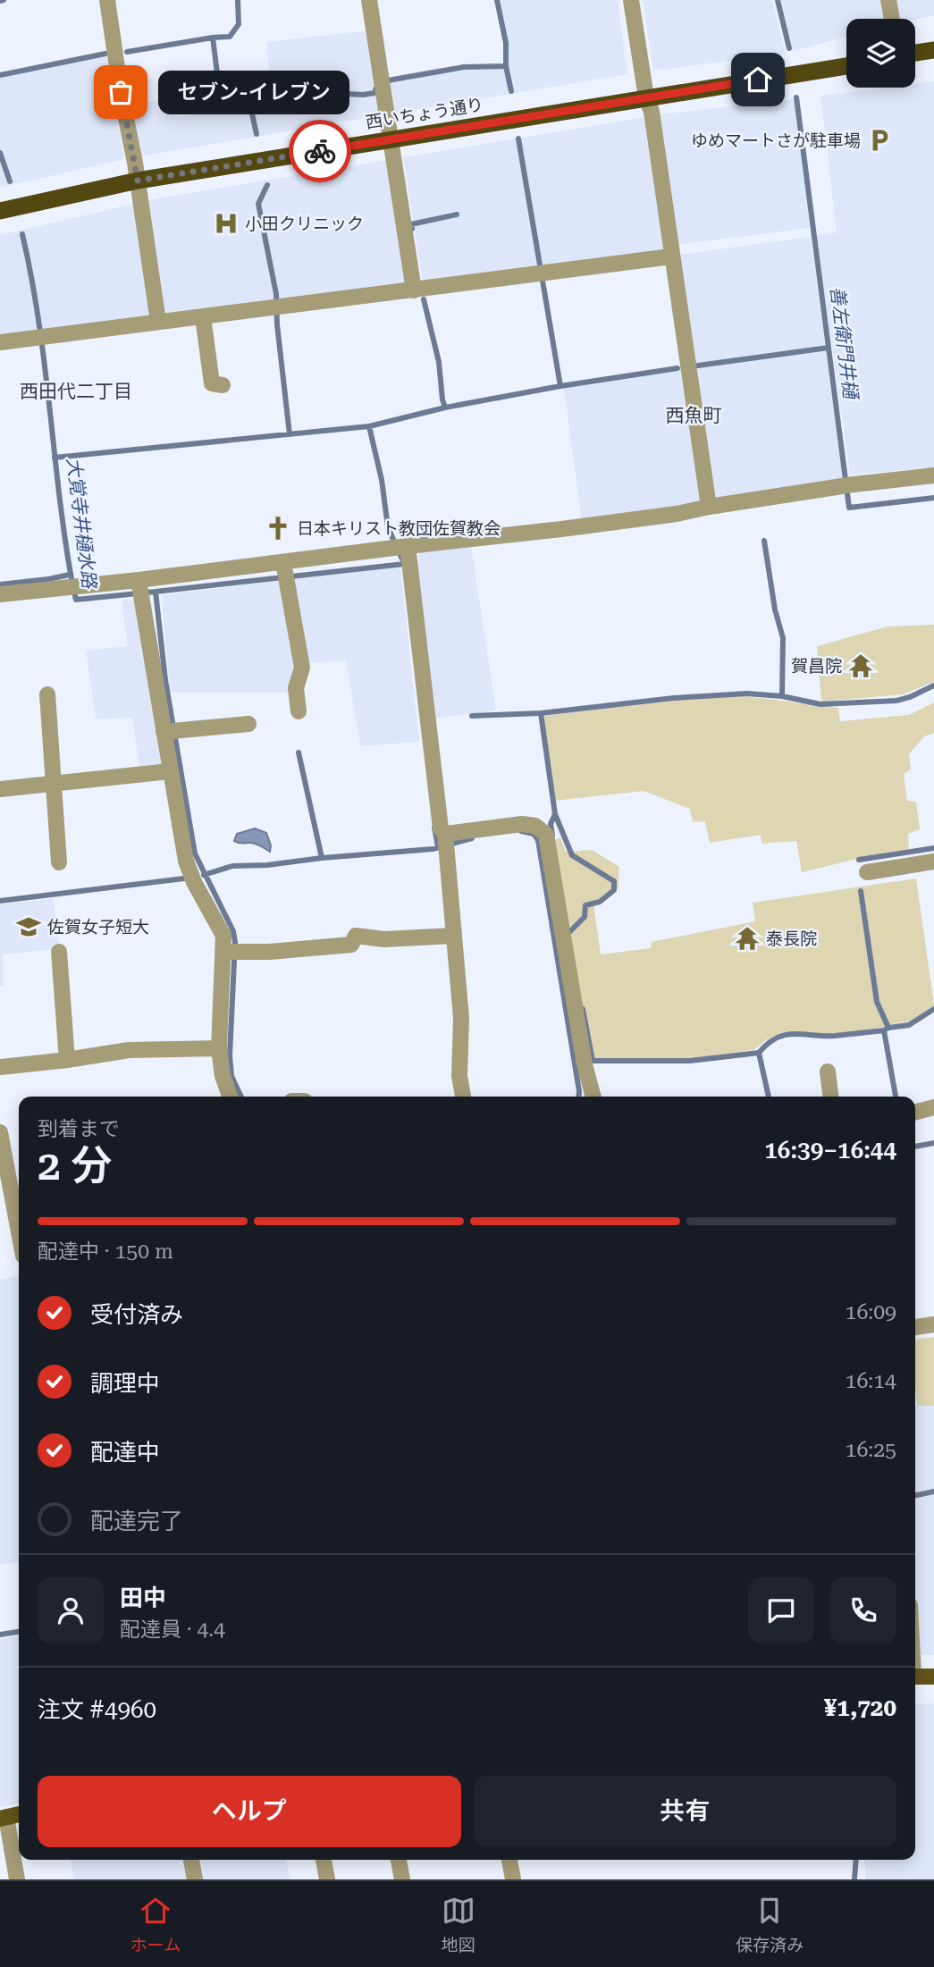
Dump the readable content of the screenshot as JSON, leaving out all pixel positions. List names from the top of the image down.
{
  "streets": {
    "highway": ["西いちょう通り"]
  },
  "districts": ["西田代二丁目", "西魚町"],
  "water": ["善左衛門井樋", "大覚寺井樋水路"],
  "places": {
    "other": ["セブン-イレブン"],
    "parking": ["ゆめマートさが駐車場"],
    "hospital": ["小田クリニック"],
    "church": ["日本キリスト教団佐賀教会"],
    "temple": ["賀昌院", "泰長院"],
    "school or university": ["佐賀女子短大"]
  },
  "page": {
    "bubble": "セブン-イレブン",
    "heading": ["2 分", "到着まで", "16:39–16:44"],
    "panel": [
      "田中",
      "配達員 · 4.4",
      "注文 #4960",
      "¥1,720"
    ],
    "bar": "配達中 · 150 m",
    "list": [
      ["受付済み", "16:09"],
      ["調理中", "16:14"],
      ["配達中", "16:25"],
      "配達完了"
    ],
    "buttons": ["ヘルプ", "共有"],
    "tabs": ["ホーム", "地図", "保存済み"]
  }
}
